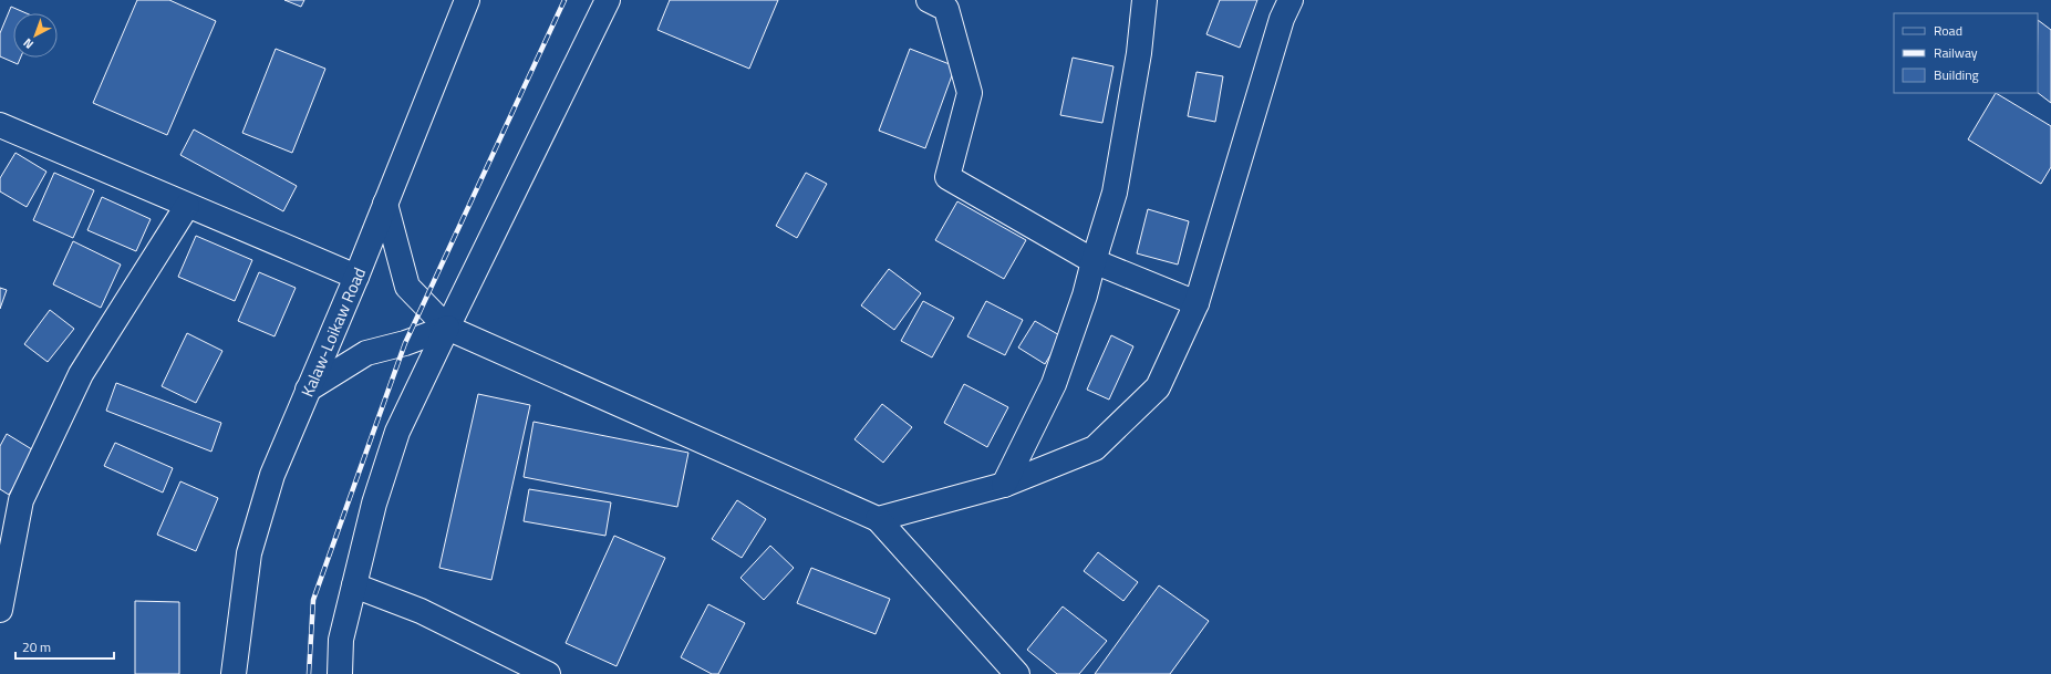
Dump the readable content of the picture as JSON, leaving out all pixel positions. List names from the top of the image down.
{
  "streets": {
    "street": ["Kalaw-Loikaw Road"]
  },
  "legend": ["Road", "Railway", "Building"],
  "scale_bar": "20 m",
  "north": "bottom left"
}
